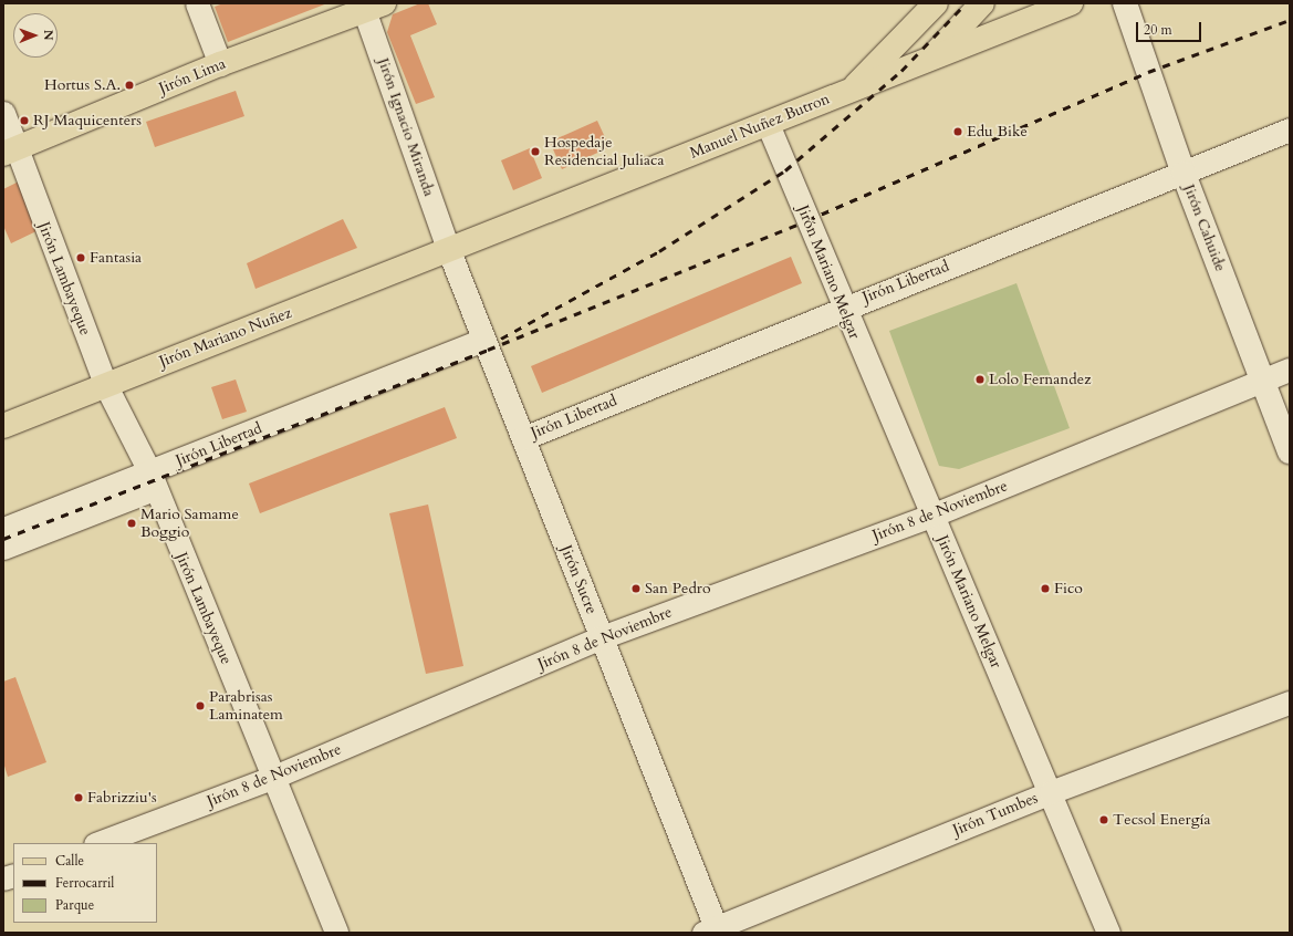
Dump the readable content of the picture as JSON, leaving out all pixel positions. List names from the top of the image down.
{
  "streets": {
    "main road": ["Jirón Lima", "Manuel Nuñez Butron", "Jirón Mariano Nuñez"],
    "street": [
      "Jirón Ignacio Miranda",
      "Jirón Cahuide",
      "Jirón Mariano Melgar",
      "Jirón Lambayeque",
      "Jirón Libertad",
      "Jirón 8 de Noviembre",
      "Jirón Sucre",
      "Jirón Tumbes"
    ]
  },
  "crossings": [
    ["Jirón Lima", "Jirón Ignacio Miranda"],
    ["Jirón Lima", "Jirón Lambayeque"],
    ["Manuel Nuñez Butron", "Jirón Ignacio Miranda"],
    ["Manuel Nuñez Butron", "Jirón Mariano Melgar"],
    ["Manuel Nuñez Butron", "Jirón Mariano Nuñez"],
    ["Manuel Nuñez Butron", "Jirón Sucre"],
    ["Jirón Ignacio Miranda", "Jirón Mariano Nuñez"],
    ["Jirón Ignacio Miranda", "Jirón Sucre"],
    ["Jirón Cahuide", "Jirón Libertad"],
    ["Jirón Cahuide", "Jirón 8 de Noviembre"],
    ["Jirón Mariano Melgar", "Jirón Libertad"],
    ["Jirón Mariano Melgar", "Jirón 8 de Noviembre"],
    ["Jirón Mariano Melgar", "Jirón Tumbes"],
    ["Jirón Lambayeque", "Jirón Libertad"],
    ["Jirón Lambayeque", "Jirón Mariano Nuñez"],
    ["Jirón Lambayeque", "Jirón 8 de Noviembre"],
    ["Jirón Libertad", "Jirón Sucre"],
    ["Jirón Mariano Nuñez", "Jirón Sucre"],
    ["Jirón 8 de Noviembre", "Jirón Sucre"],
    ["Jirón Sucre", "Jirón Tumbes"]
  ],
  "places": [
    "Hortus S.A.",
    "RJ Maquicenters",
    "Edu Bike",
    "Hospedaje Residencial Juliaca",
    "Fantasia",
    "Lolo Fernandez",
    "Mario Samame Boggio",
    "San Pedro",
    "Fico",
    "Parabrisas Laminatem",
    "Fabrizziu's",
    "Tecsol Energía"
  ],
  "legend": ["Calle", "Ferrocarril", "Parque"],
  "scale_bar": "20 m",
  "north": "right"
}
